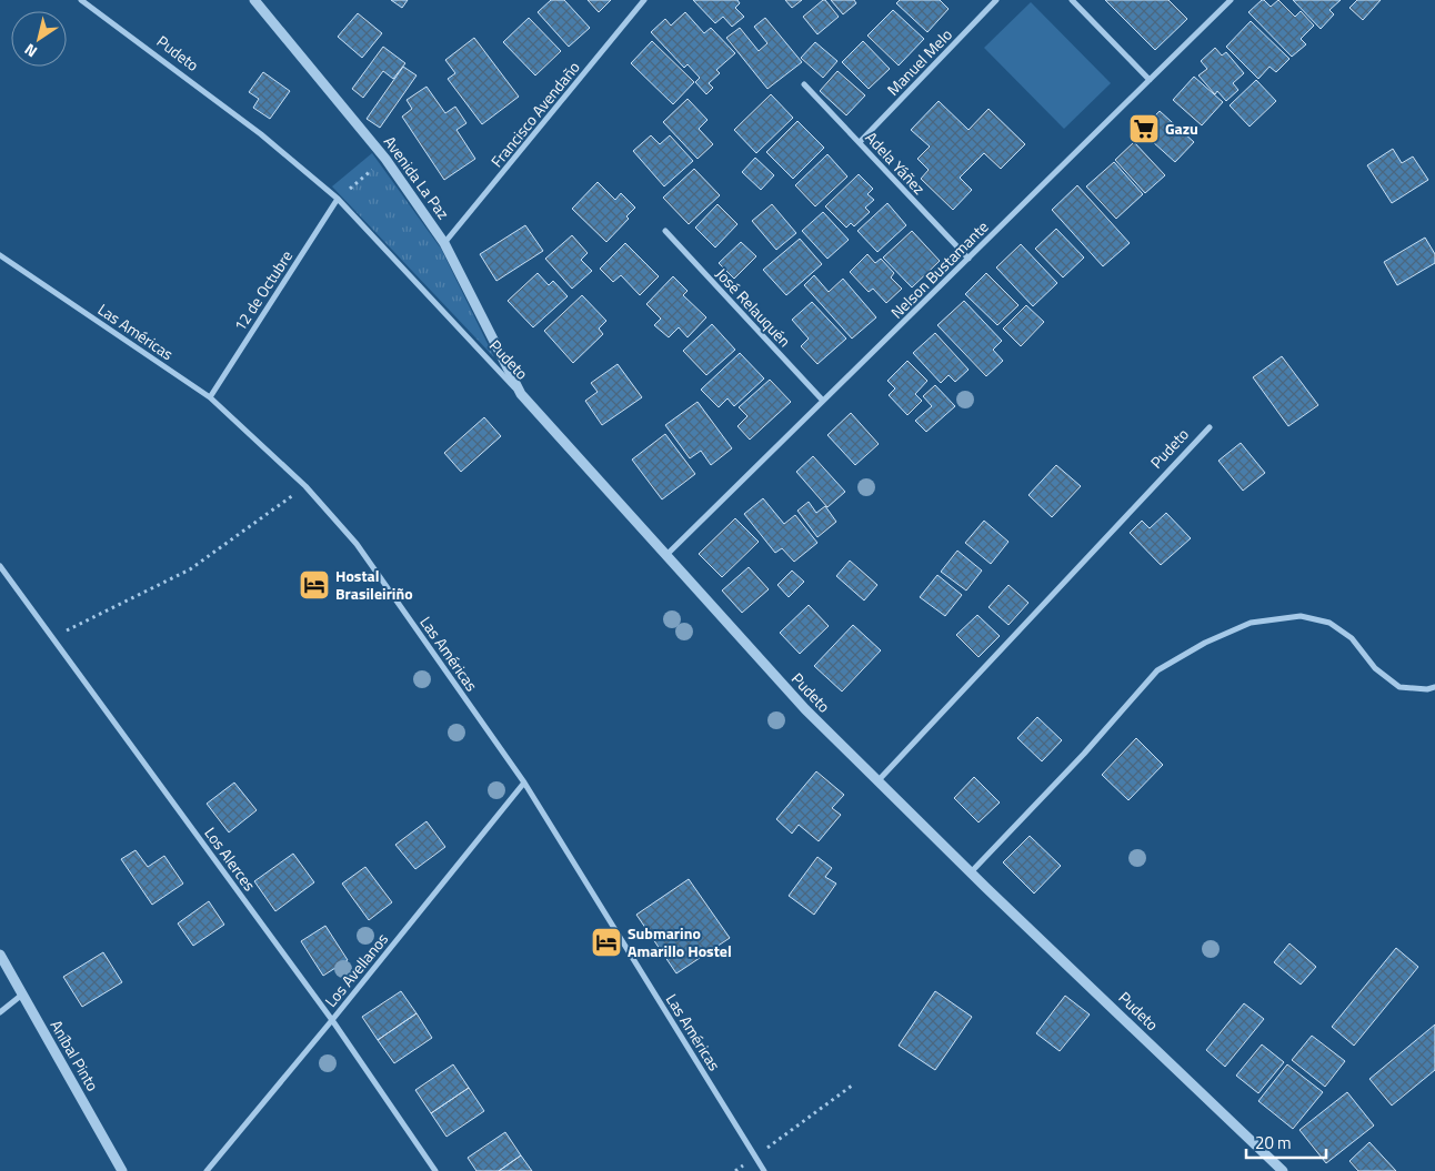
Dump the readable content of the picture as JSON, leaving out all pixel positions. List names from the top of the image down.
{
  "streets": {
    "street": [
      "Pudeto",
      "Manuel Melo",
      "Francisco Avendaño",
      "Adela Yáñez",
      "Avenida La Paz",
      "Nelson Bustamante",
      "12 de Octubre",
      "José Relauquén",
      "Las Américas",
      "Los Alerces",
      "Los Avellanos",
      "Aníbal Pinto"
    ]
  },
  "crossings": [
    ["Pudeto", "Avenida La Paz"],
    ["Pudeto", "Nelson Bustamante"],
    ["Pudeto", "12 de Octubre"],
    ["Manuel Melo", "Adela Yáñez"],
    ["Francisco Avendaño", "Avenida La Paz"],
    ["Adela Yáñez", "Nelson Bustamante"],
    ["Nelson Bustamante", "José Relauquén"],
    ["12 de Octubre", "Las Américas"],
    ["Las Américas", "Los Avellanos"],
    ["Los Alerces", "Los Avellanos"]
  ],
  "places": {
    "supermarket": ["Gazu"],
    "hotel": ["Hostal Brasileiriño", "Submarino Amarillo Hostel"]
  },
  "scale_bar": "20 m",
  "north": "bottom left"
}
